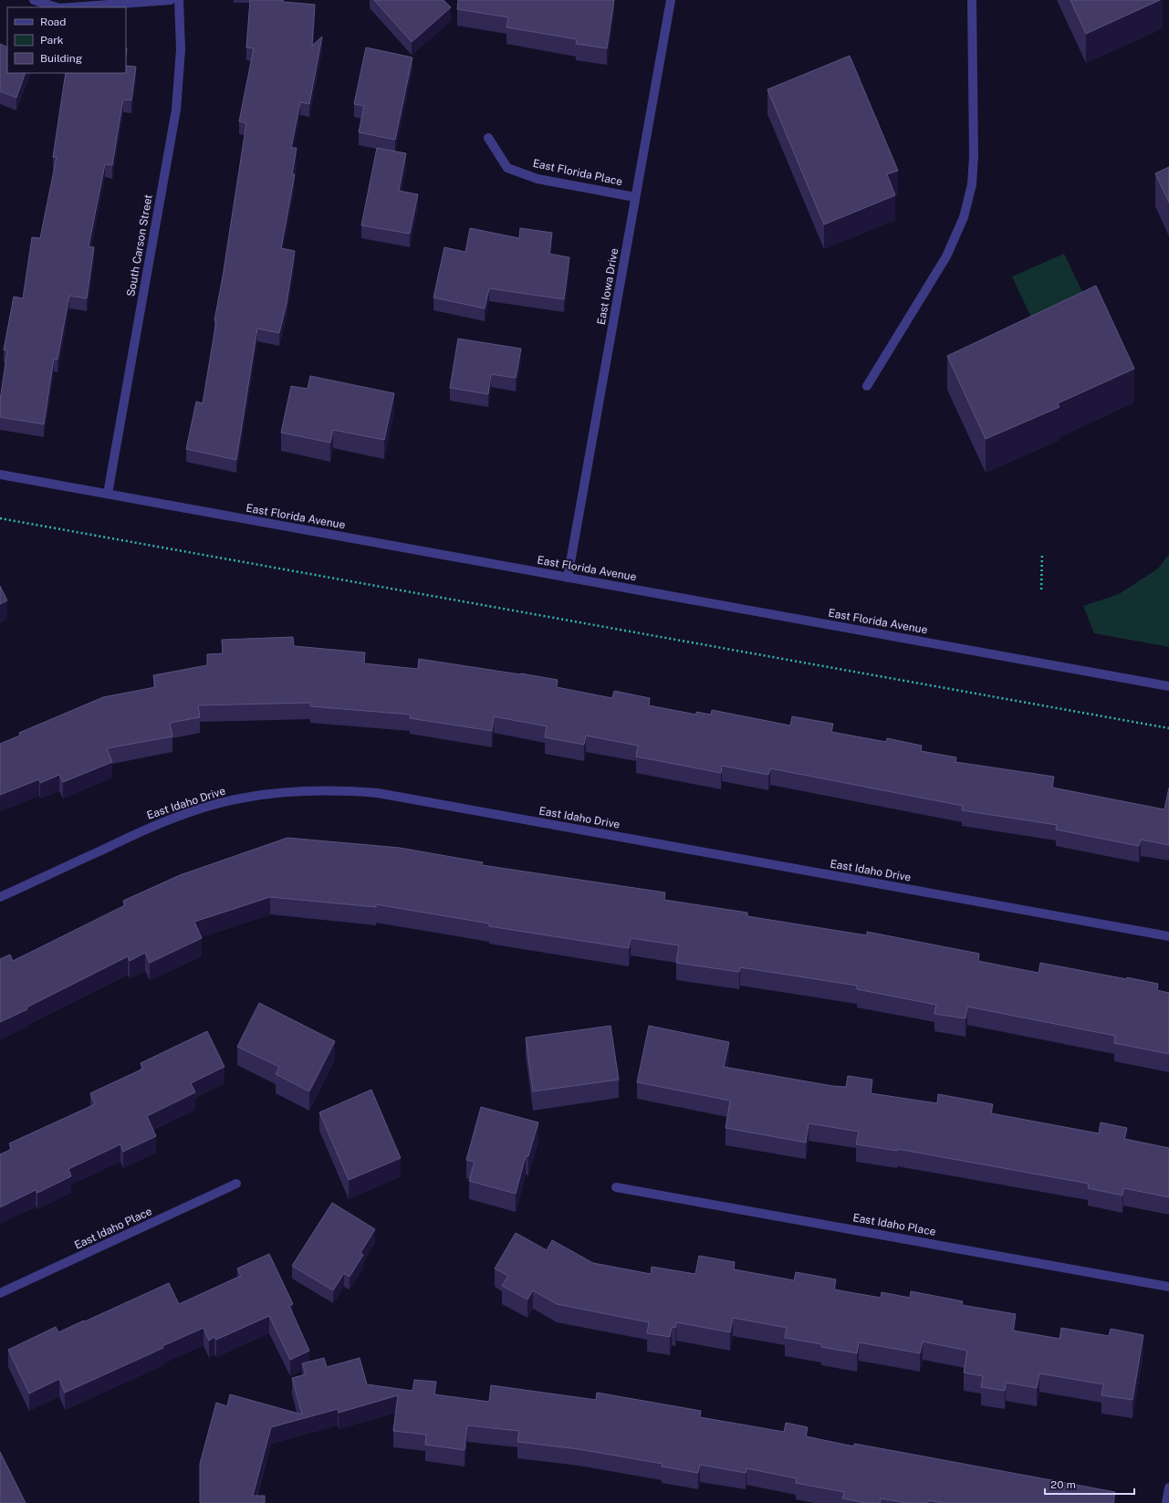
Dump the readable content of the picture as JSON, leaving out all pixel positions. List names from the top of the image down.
{
  "streets": {
    "street": [
      "East Florida Place",
      "South Carson Street",
      "East Iowa Drive",
      "East Florida Avenue",
      "East Idaho Drive",
      "East Idaho Place"
    ]
  },
  "crossings": [
    ["East Florida Place", "East Iowa Drive"],
    ["South Carson Street", "East Florida Avenue"],
    ["East Iowa Drive", "East Florida Avenue"]
  ],
  "legend": ["Road", "Park", "Building"],
  "scale_bar": "20 m"
}
